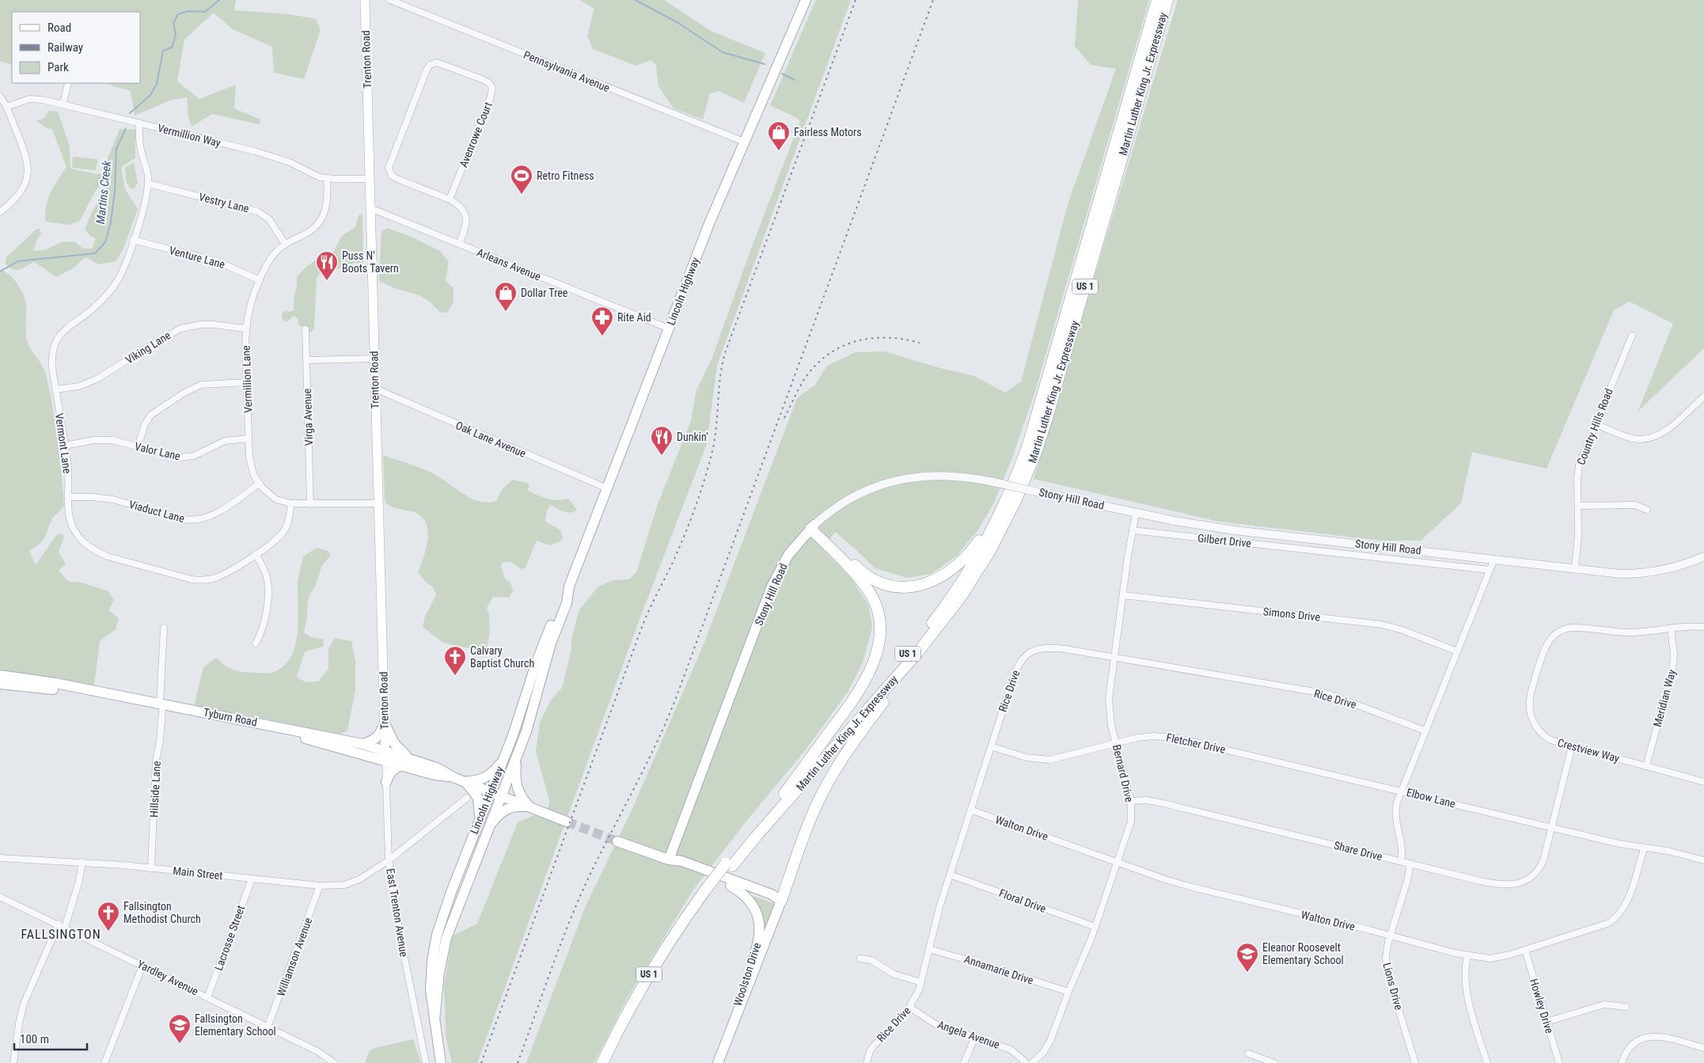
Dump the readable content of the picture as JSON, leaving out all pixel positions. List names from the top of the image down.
{
  "streets": {
    "highway": ["Martin Luther King Jr. Expressway", "US 1"],
    "main road": [
      "Trenton Road",
      "Lincoln Highway",
      "Stony Hill Road",
      "Tyburn Road",
      "Woolston Drive"
    ],
    "street": [
      "Pennsylvania Avenue",
      "Avenrowe Court",
      "Vermillion Way",
      "Vestry Lane",
      "Venture Lane",
      "Arleans Avenue",
      "Viking Lane",
      "Vermillion Lane",
      "Virga Avenue",
      "Country Hills Road",
      "Oak Lane Avenue",
      "Vermont Lane",
      "Valor Lane",
      "Viaduct Lane",
      "Gilbert Drive",
      "Simons Drive",
      "Rice Drive",
      "Meridian Way",
      "Fletcher Drive",
      "Crestview Way",
      "Bernard Drive",
      "Hillside Lane",
      "Elbow Lane",
      "Walton Drive",
      "Share Drive",
      "Main Street",
      "Floral Drive",
      "East Trenton Avenue",
      "Lacrosse Street",
      "Williamson Avenue",
      "Annamarie Drive",
      "Yardley Avenue",
      "Lions Drive",
      "Howley Drive",
      "Angela Avenue"
    ]
  },
  "crossings": [
    ["Trenton Road", "Vermillion Way"],
    ["Trenton Road", "Arleans Avenue"],
    ["Trenton Road", "Vermillion Lane"],
    ["Trenton Road", "Oak Lane Avenue"],
    ["Trenton Road", "Tyburn Road"],
    ["Trenton Road", "East Trenton Avenue"],
    ["Pennsylvania Avenue", "Lincoln Highway"],
    ["Vermillion Way", "Vermillion Lane"],
    ["Vermillion Way", "Vermont Lane"],
    ["Vestry Lane", "Vermillion Lane"],
    ["Vestry Lane", "Vermont Lane"],
    ["Venture Lane", "Vermillion Lane"],
    ["Venture Lane", "Vermont Lane"],
    ["Arleans Avenue", "Lincoln Highway"],
    ["Lincoln Highway", "Oak Lane Avenue"],
    ["Lincoln Highway", "Tyburn Road"],
    ["Viking Lane", "Vermillion Lane"],
    ["Viking Lane", "Vermont Lane"],
    ["Vermillion Lane", "Virga Avenue"],
    ["Vermillion Lane", "Vermont Lane"],
    ["Vermillion Lane", "Valor Lane"],
    ["Vermillion Lane", "Viaduct Lane"],
    ["Country Hills Road", "Stony Hill Road"],
    ["Vermont Lane", "Valor Lane"],
    ["Vermont Lane", "Viaduct Lane"],
    ["Stony Hill Road", "Bernard Drive"],
    ["Stony Hill Road", "Elbow Lane"],
    ["Stony Hill Road", "Woolston Drive"],
    ["Gilbert Drive", "Bernard Drive"],
    ["Gilbert Drive", "Elbow Lane"],
    ["Simons Drive", "Bernard Drive"],
    ["Simons Drive", "Elbow Lane"],
    ["Rice Drive", "Fletcher Drive"],
    ["Rice Drive", "Bernard Drive"],
    ["Rice Drive", "Elbow Lane"],
    ["Rice Drive", "Walton Drive"],
    ["Rice Drive", "Floral Drive"],
    ["Rice Drive", "Annamarie Drive"],
    ["Rice Drive", "Angela Avenue"],
    ["Meridian Way", "Crestview Way"],
    ["Tyburn Road", "Hillside Lane"],
    ["Tyburn Road", "East Trenton Avenue"],
    ["Fletcher Drive", "Bernard Drive"],
    ["Fletcher Drive", "Elbow Lane"],
    ["Crestview Way", "Share Drive"],
    ["Bernard Drive", "Walton Drive"],
    ["Bernard Drive", "Share Drive"],
    ["Bernard Drive", "Floral Drive"],
    ["Bernard Drive", "Annamarie Drive"],
    ["Hillside Lane", "Main Street"],
    ["Elbow Lane", "Walton Drive"],
    ["Elbow Lane", "Share Drive"],
    ["Walton Drive", "Lions Drive"],
    ["Walton Drive", "Howley Drive"],
    ["Share Drive", "Lions Drive"],
    ["Main Street", "East Trenton Avenue"],
    ["Main Street", "Lacrosse Street"],
    ["Main Street", "Williamson Avenue"],
    ["Lacrosse Street", "Yardley Avenue"],
    ["Williamson Avenue", "Yardley Avenue"]
  ],
  "districts": ["FALLSINGTON"],
  "water": ["Martins Creek"],
  "places": {
    "shop": ["Fairless Motors", "Dollar Tree"],
    "sports": ["Retro Fitness"],
    "restaurant": ["Puss N' Boots Tavern", "Dunkin'"],
    "pharmacy": ["Rite Aid"],
    "church": ["Calvary Baptist Church", "Fallsington Methodist Church"],
    "school or university": ["Eleanor Roosevelt Elementary School", "Fallsington Elementary School"]
  },
  "legend": ["Road", "Railway", "Park"],
  "scale_bar": "100 m"
}
